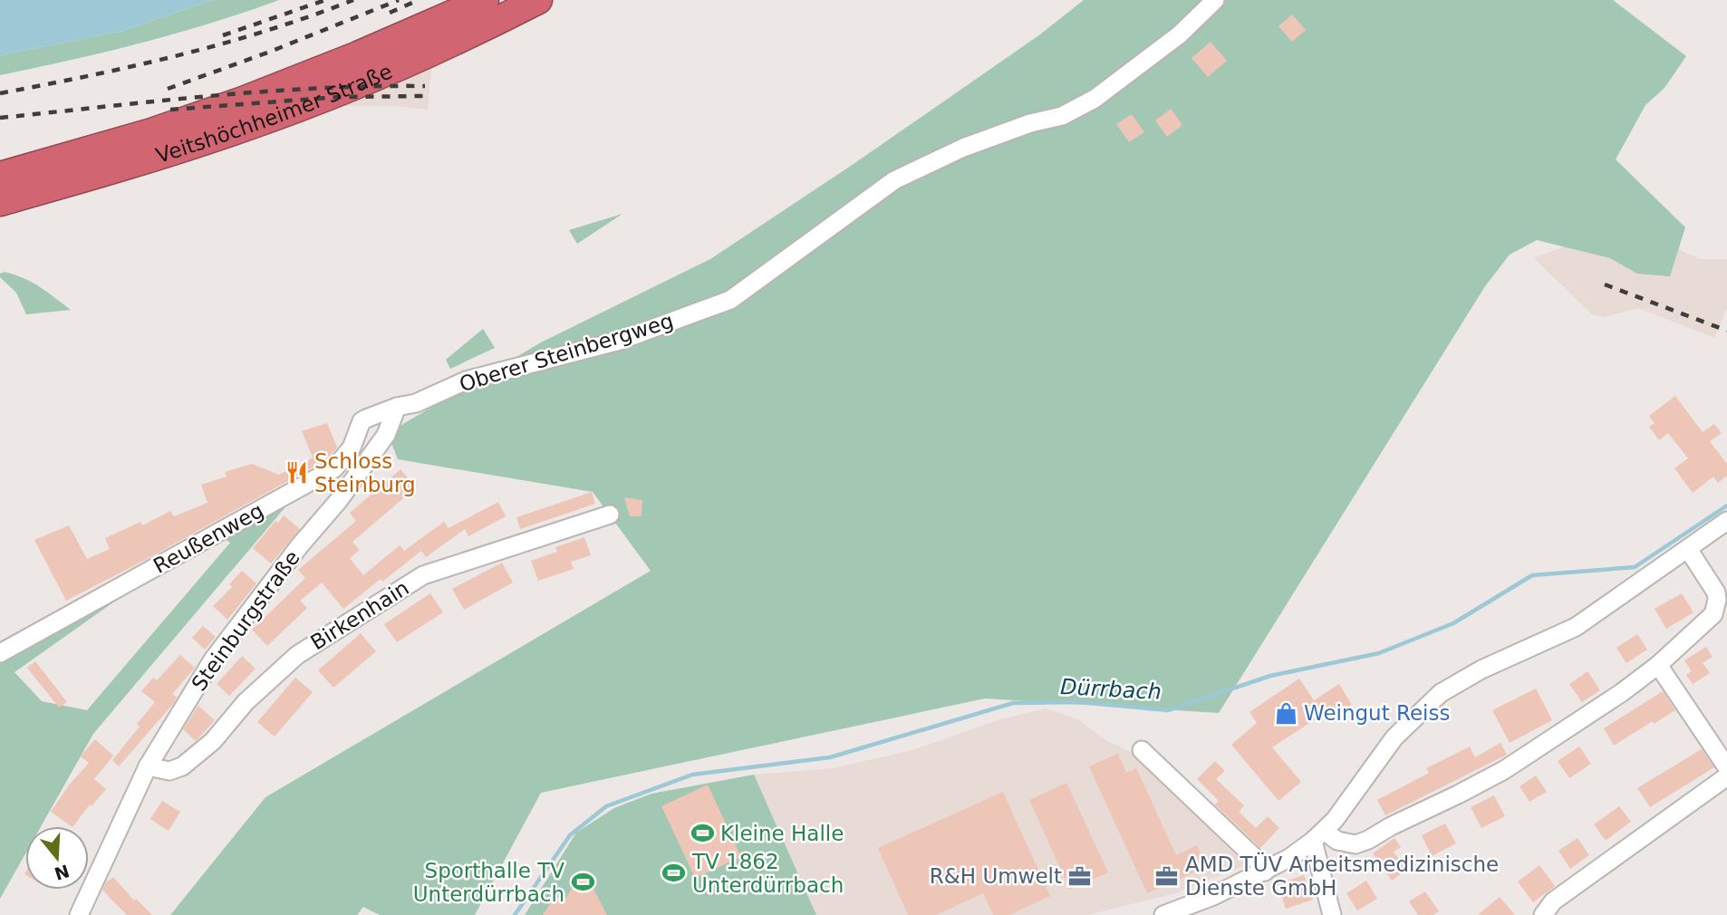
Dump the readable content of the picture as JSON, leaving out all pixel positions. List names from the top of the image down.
{
  "streets": {
    "highway": ["Veitshöchheimer Straße"],
    "street": [
      "Oberer Steinbergweg",
      "Reußenweg",
      "Birkenhain",
      "Steinburgstraße"
    ]
  },
  "crossings": [
    ["Oberer Steinbergweg", "Reußenweg"],
    ["Oberer Steinbergweg", "Steinburgstraße"],
    ["Reußenweg", "Steinburgstraße"],
    ["Birkenhain", "Steinburgstraße"]
  ],
  "water": ["Dürrbach"],
  "places": {
    "restaurant": ["Schloss Steinburg"],
    "shop": ["Weingut Reiss"],
    "sports": ["Kleine Halle", "TV 1862 Unterdürrbach", "Sporthalle TV Unterdürrbach"],
    "office": ["R&H Umwelt", "AMD TÜV Arbeitsmedizinische Dienste GmbH"]
  },
  "north": "bottom"
}
